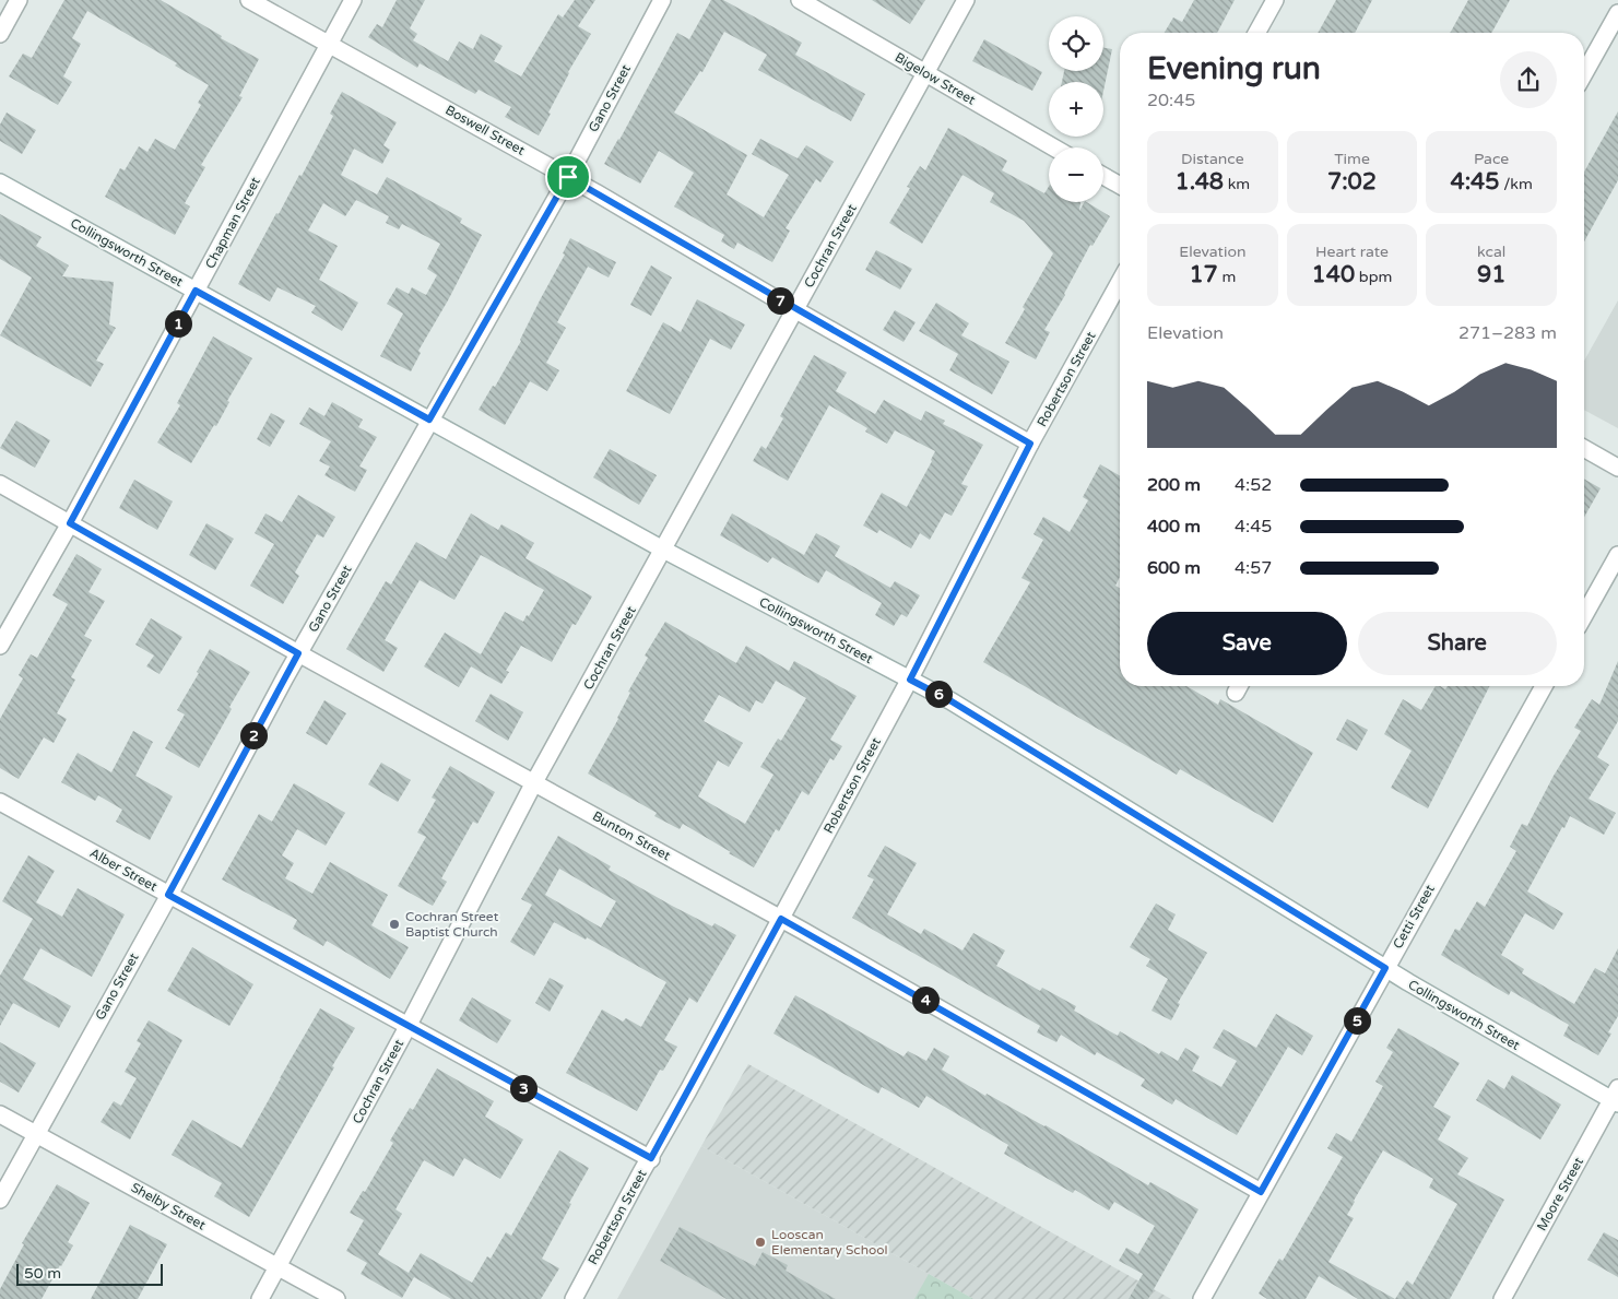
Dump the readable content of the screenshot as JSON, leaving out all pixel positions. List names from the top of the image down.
{
  "streets": {
    "street": [
      "Bigelow Street",
      "Gano Street",
      "Boswell Street",
      "Chapman Street",
      "Cochran Street",
      "Collingsworth Street",
      "Robertson Street",
      "Bunton Street",
      "Alber Street",
      "Cetti Street",
      "Moore Street",
      "Shelby Street"
    ]
  },
  "crossings": [
    ["Bigelow Street", "Cochran Street"],
    ["Gano Street", "Boswell Street"],
    ["Gano Street", "Collingsworth Street"],
    ["Gano Street", "Bunton Street"],
    ["Gano Street", "Alber Street"],
    ["Gano Street", "Shelby Street"],
    ["Boswell Street", "Chapman Street"],
    ["Boswell Street", "Cochran Street"],
    ["Boswell Street", "Robertson Street"],
    ["Chapman Street", "Collingsworth Street"],
    ["Chapman Street", "Bunton Street"],
    ["Cochran Street", "Collingsworth Street"],
    ["Cochran Street", "Bunton Street"],
    ["Cochran Street", "Alber Street"],
    ["Cochran Street", "Shelby Street"],
    ["Collingsworth Street", "Robertson Street"],
    ["Collingsworth Street", "Cetti Street"],
    ["Collingsworth Street", "Moore Street"],
    ["Robertson Street", "Bunton Street"],
    ["Robertson Street", "Alber Street"],
    ["Bunton Street", "Cetti Street"]
  ],
  "places": ["Cochran Street Baptist Church", "Looscan Elementary School"],
  "scale_bar": "50 m",
  "page": {
    "map_buttons": ["+", "−"],
    "heading": ["Evening run", "20:45"],
    "stats": [
      ["Distance", "1.48 km"],
      ["Time", "7:02"],
      ["Pace", "4:45 /km"],
      ["Elevation", "17 m"],
      ["Heart rate", "140 bpm"],
      ["kcal", "91"]
    ],
    "pins": [
      "7",
      "1",
      "6",
      "2",
      "4",
      "5",
      "3"
    ],
    "chart": ["Elevation", "271–283 m"],
    "list": [
      {
        "name": "200 m",
        "note": "4:52"
      },
      {
        "name": "400 m",
        "note": "4:45"
      },
      {
        "name": "600 m",
        "note": "4:57"
      }
    ],
    "buttons": ["Save", "Share"],
    "scale": "50 m"
  }
}
